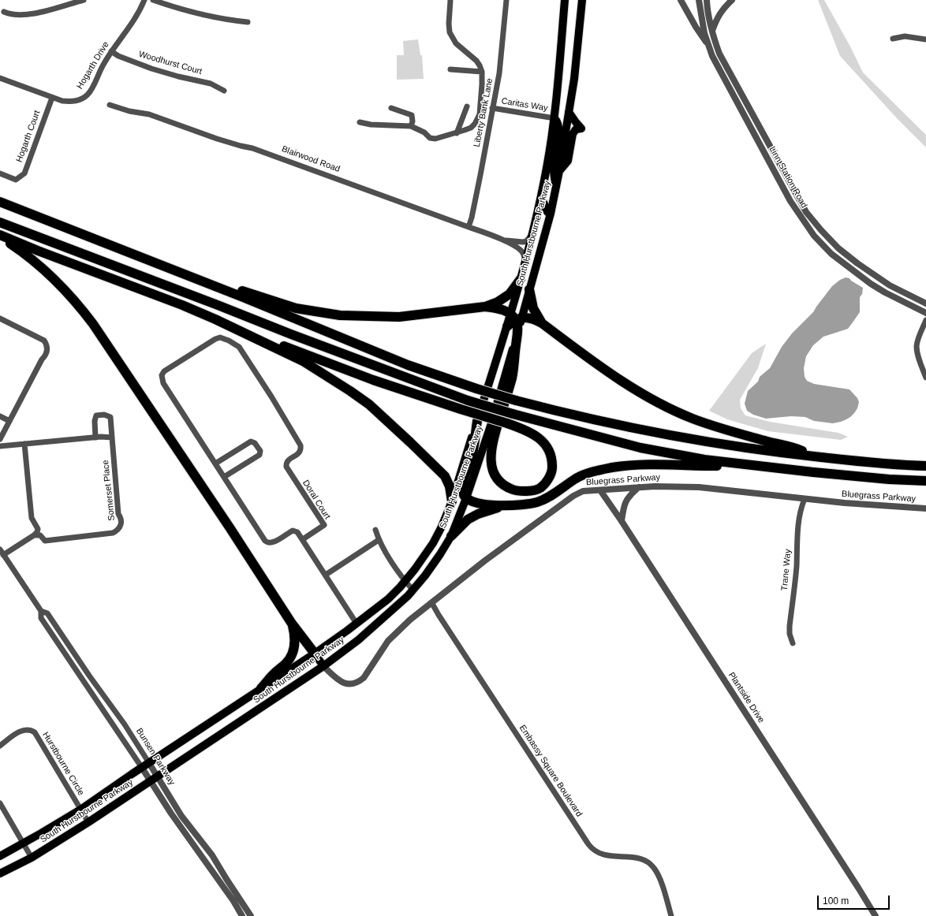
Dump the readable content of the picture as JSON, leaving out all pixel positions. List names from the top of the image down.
{
  "streets": {
    "main road": ["South Hurstbourne Parkway"],
    "street": [
      "Woodhurst Court",
      "Hogarth Drive",
      "Caritas Way",
      "Liberty Bank Lane",
      "Hogarth Court",
      "Blairwood Road",
      "Linn Station Road",
      "Bluegrass Parkway",
      "Somerset Place",
      "Doral Court",
      "Trane Way",
      "Plantside Drive",
      "Bunsen Parkway",
      "Hurstbourne Circle",
      "Embassy Square Boulevard"
    ]
  },
  "crossings": [
    ["Woodhurst Court", "Hogarth Drive"],
    ["Hogarth Drive", "Hogarth Court"],
    ["Caritas Way", "Liberty Bank Lane"],
    ["Caritas Way", "South Hurstbourne Parkway"],
    ["Liberty Bank Lane", "Blairwood Road"],
    ["Blairwood Road", "South Hurstbourne Parkway"],
    ["South Hurstbourne Parkway", "Bluegrass Parkway"],
    ["South Hurstbourne Parkway", "Bunsen Parkway"],
    ["South Hurstbourne Parkway", "Hurstbourne Circle"],
    ["Bluegrass Parkway", "Trane Way"],
    ["Bluegrass Parkway", "Plantside Drive"],
    ["Bluegrass Parkway", "Embassy Square Boulevard"]
  ],
  "scale_bar": "100 m"
}
